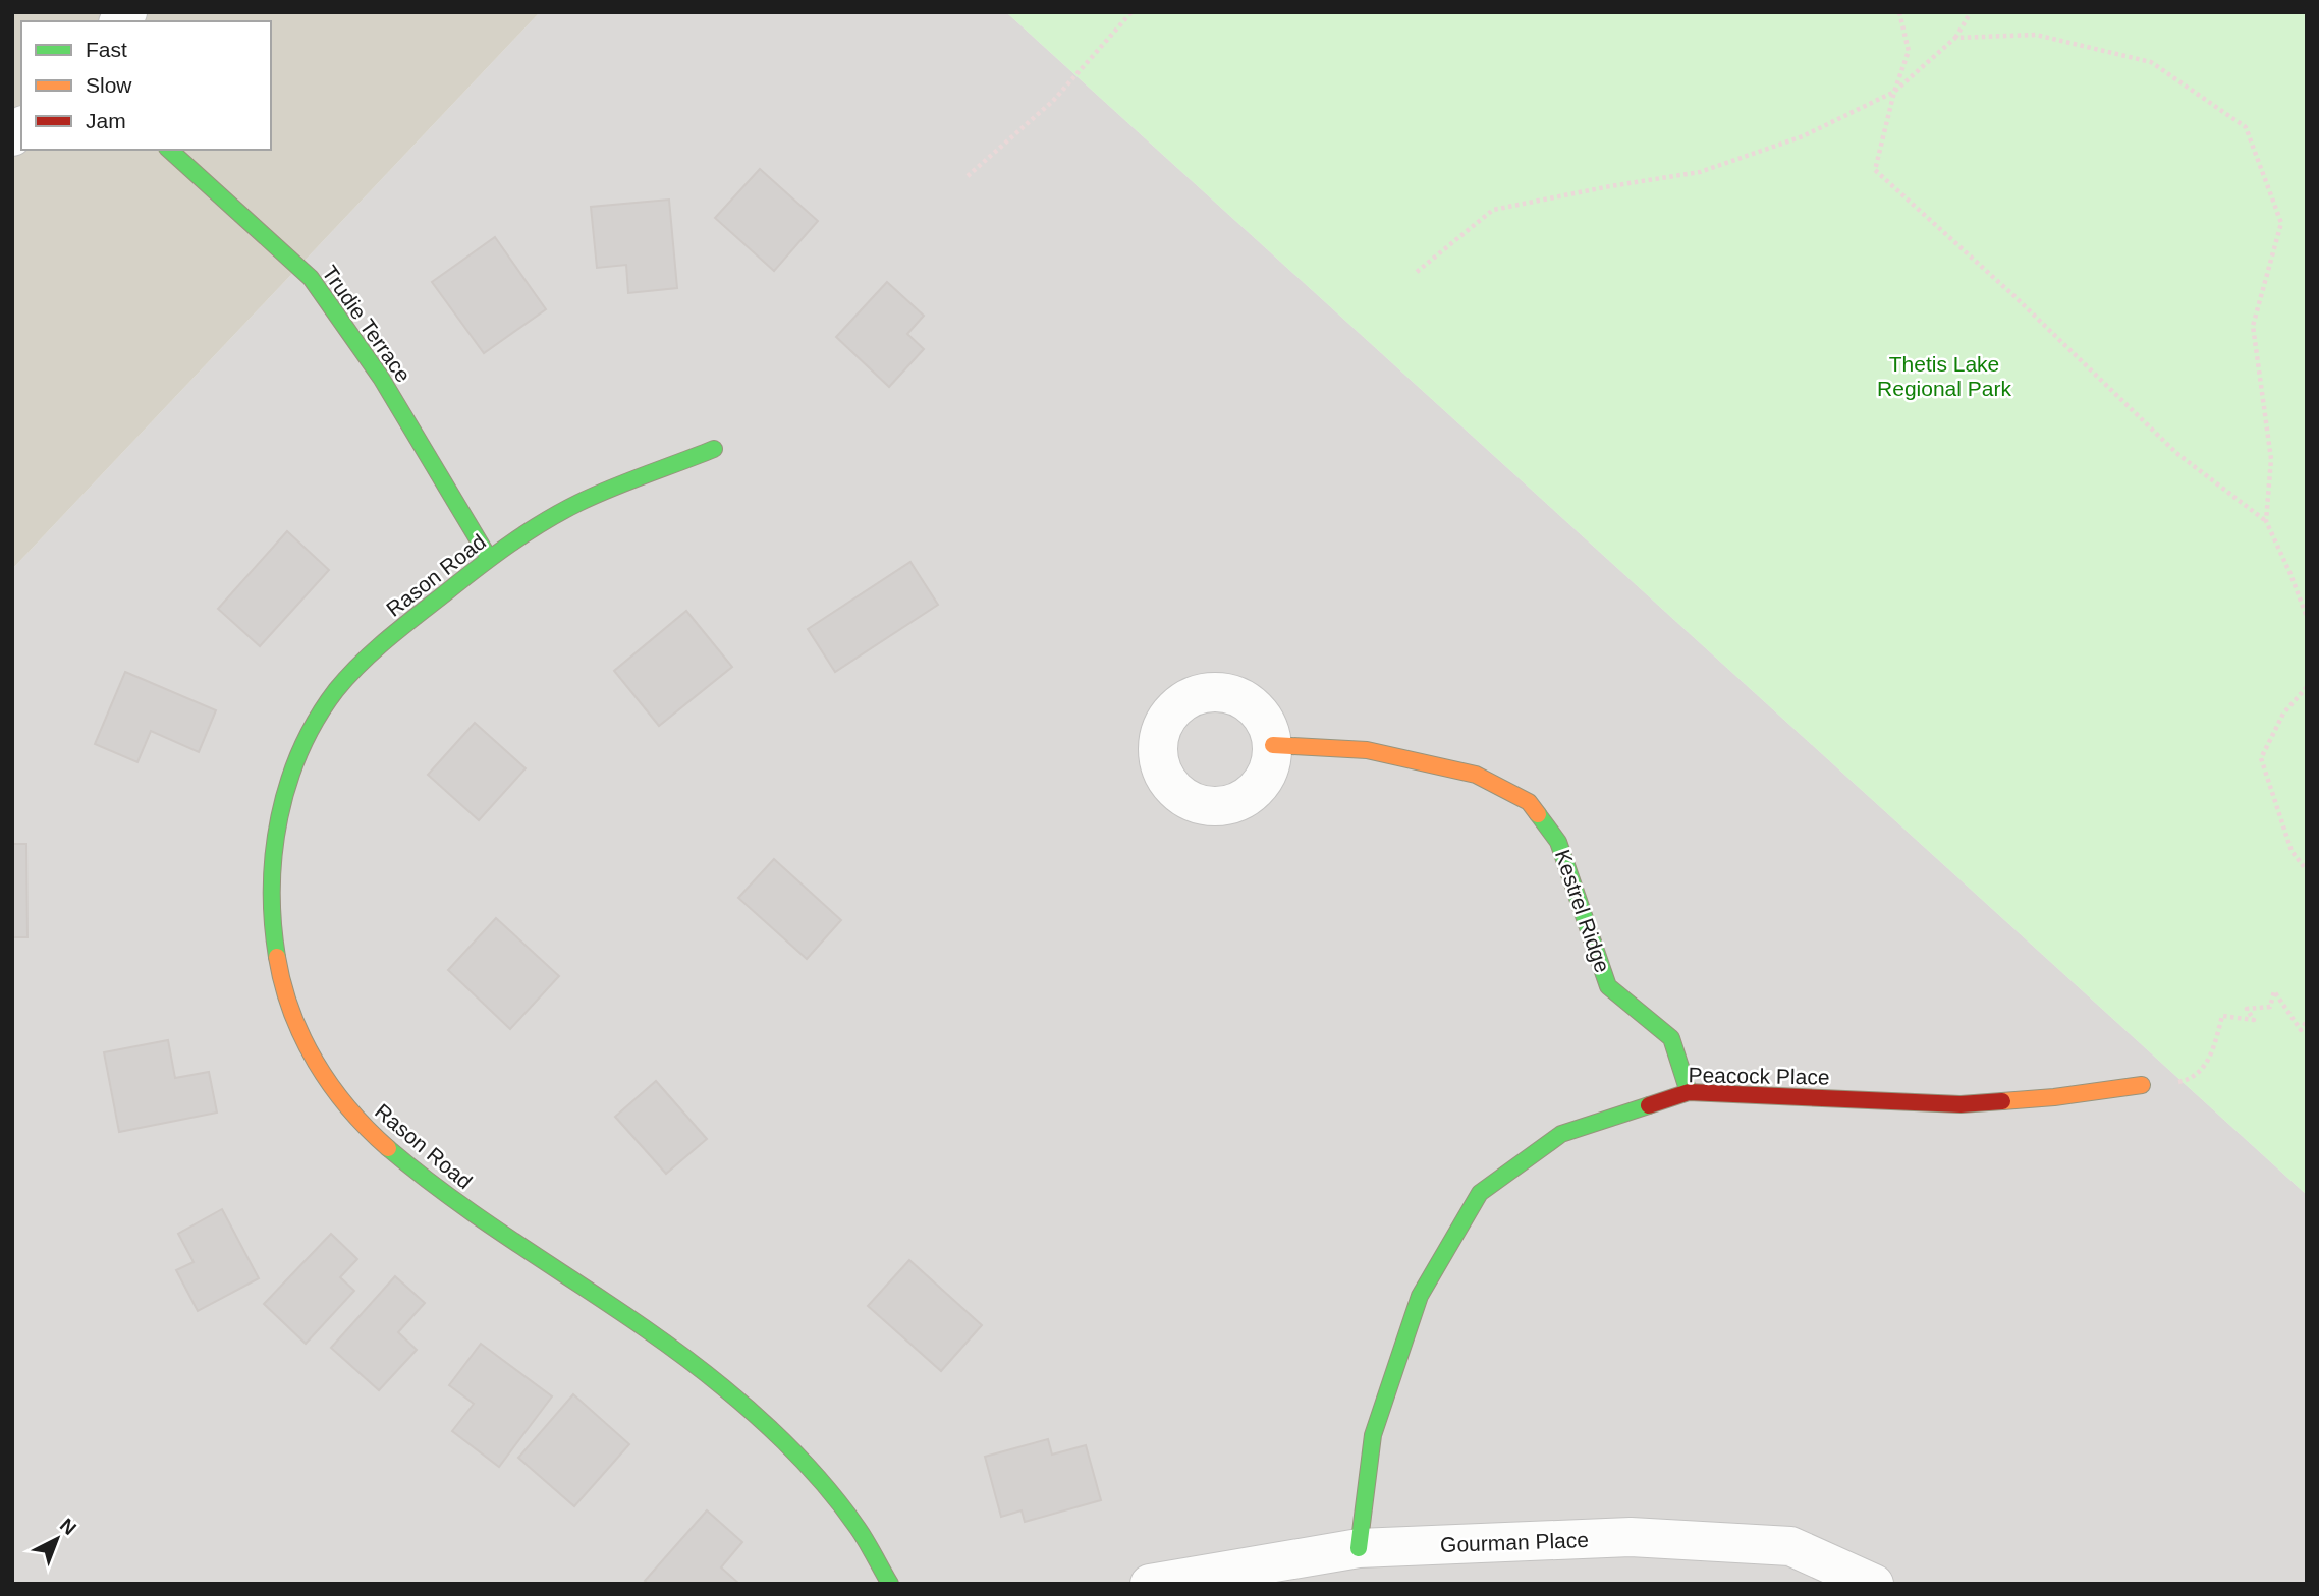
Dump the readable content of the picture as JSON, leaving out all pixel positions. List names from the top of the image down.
{
  "streets": {
    "street": [
      "Trudie Terrace",
      "Rason Road",
      "Kestrel Ridge",
      "Peacock Place",
      "Gourman Place"
    ]
  },
  "crossings": [
    ["Trudie Terrace", "Rason Road"],
    ["Kestrel Ridge", "Peacock Place"],
    ["Peacock Place", "Gourman Place"]
  ],
  "parks": ["Thetis Lake Regional Park"],
  "legend": ["Fast", "Slow", "Jam"],
  "north": "top right"
}
